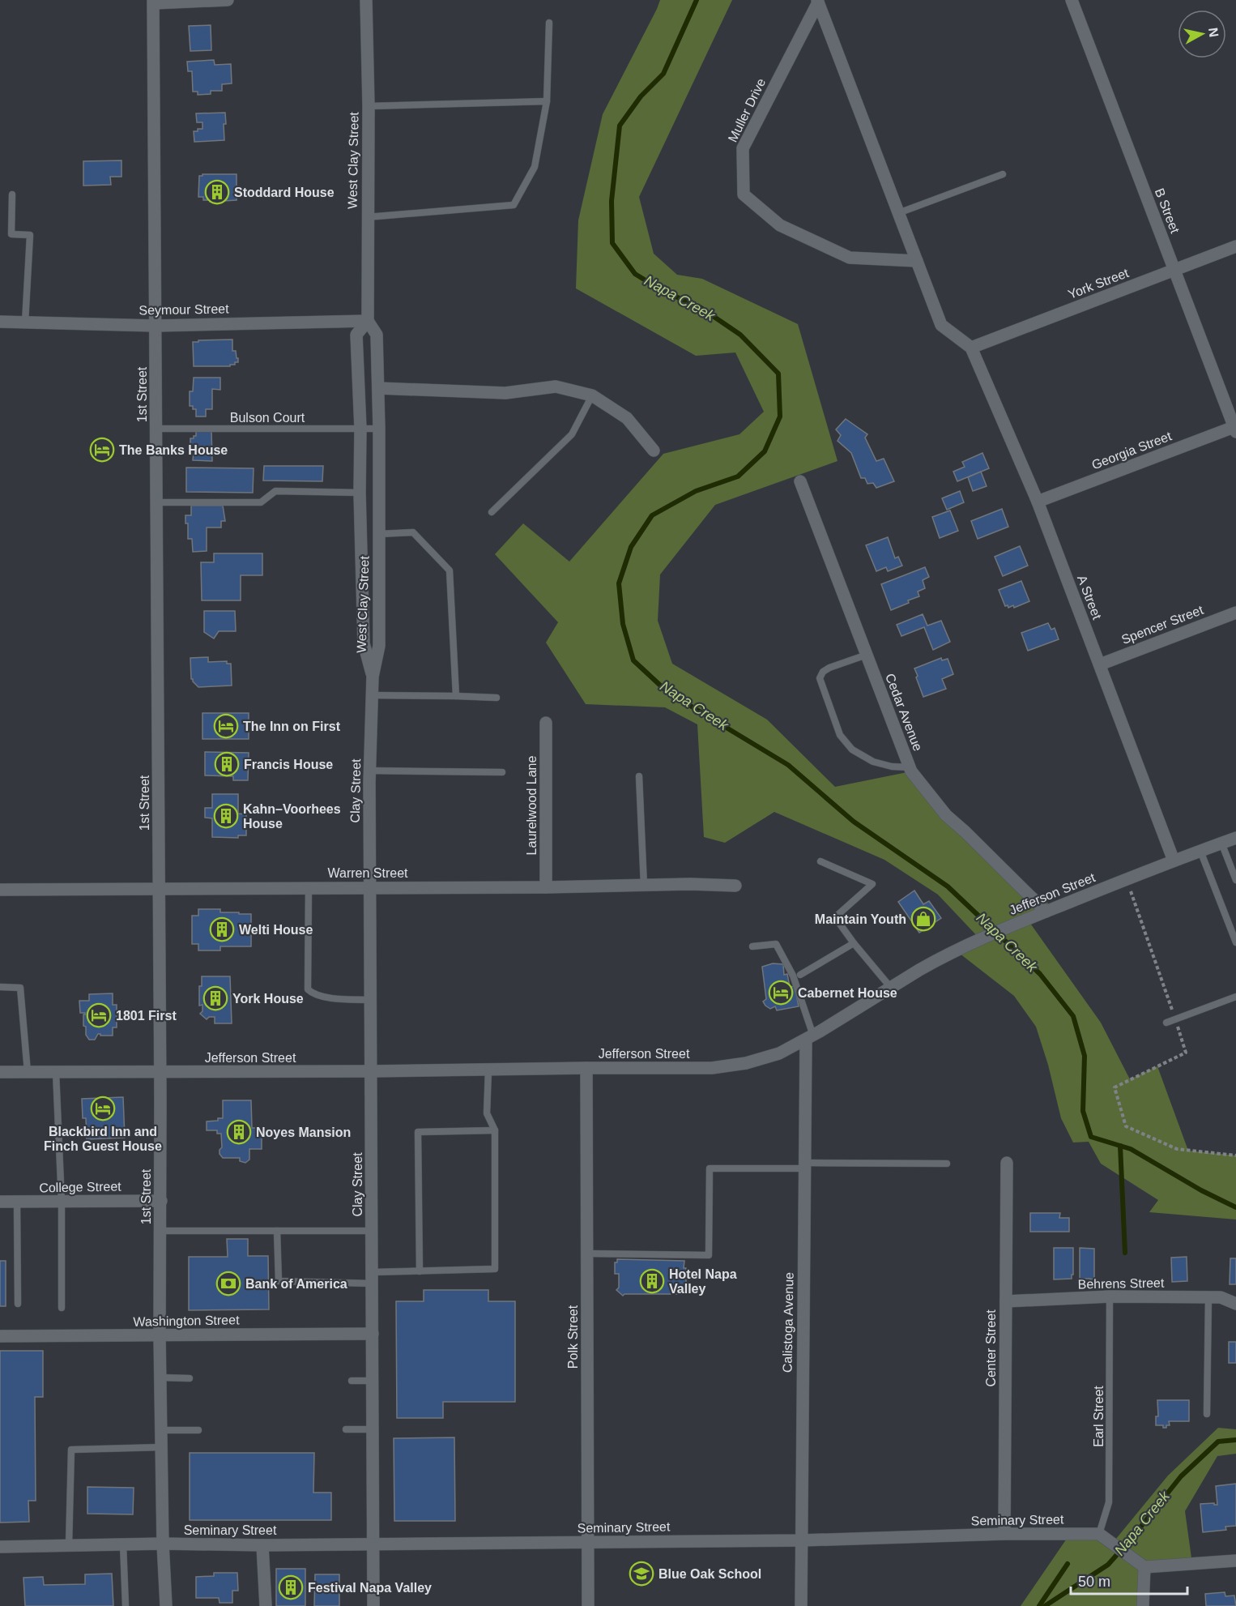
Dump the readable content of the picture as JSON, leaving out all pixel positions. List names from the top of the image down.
{
  "streets": {
    "street": [
      "Muller Drive",
      "West Clay Street",
      "B Street",
      "York Street",
      "Seymour Street",
      "1st Street",
      "Georgia Street",
      "A Street",
      "Spencer Street",
      "Cedar Avenue",
      "Clay Street",
      "Laurelwood Lane",
      "Warren Street",
      "Jefferson Street",
      "College Street",
      "Behrens Street",
      "Washington Street",
      "Calistoga Avenue",
      "Polk Street",
      "Center Street",
      "Seminary Street"
    ],
    "lane": ["Bulson Court", "Earl Street"]
  },
  "crossings": [
    ["Muller Drive", "York Street"],
    ["Muller Drive", "A Street"],
    ["West Clay Street", "Seymour Street"],
    ["West Clay Street", "Bulson Court"],
    ["West Clay Street", "Clay Street"],
    ["B Street", "York Street"],
    ["B Street", "Georgia Street"],
    ["York Street", "A Street"],
    ["Seymour Street", "1st Street"],
    ["1st Street", "Bulson Court"],
    ["1st Street", "Warren Street"],
    ["1st Street", "Jefferson Street"],
    ["1st Street", "College Street"],
    ["1st Street", "Washington Street"],
    ["1st Street", "Seminary Street"],
    ["Georgia Street", "A Street"],
    ["A Street", "Spencer Street"],
    ["A Street", "Jefferson Street"],
    ["Cedar Avenue", "Jefferson Street"],
    ["Clay Street", "Warren Street"],
    ["Clay Street", "Jefferson Street"],
    ["Clay Street", "Washington Street"],
    ["Clay Street", "Seminary Street"],
    ["Laurelwood Lane", "Warren Street"],
    ["Jefferson Street", "Calistoga Avenue"],
    ["Jefferson Street", "Polk Street"],
    ["Behrens Street", "Center Street"],
    ["Behrens Street", "Earl Street"],
    ["Calistoga Avenue", "Seminary Street"],
    ["Polk Street", "Seminary Street"],
    ["Center Street", "Seminary Street"],
    ["Earl Street", "Seminary Street"]
  ],
  "water": ["Napa Creek"],
  "places": {
    "building": [
      "Stoddard House",
      "Francis House",
      "Kahn–Voorhees House",
      "Welti House",
      "York House",
      "Noyes Mansion",
      "Hotel Napa Valley",
      "Festival Napa Valley"
    ],
    "hotel": [
      "The Banks House",
      "The Inn on First",
      "Cabernet House",
      "1801 First",
      "Blackbird Inn and Finch Guest House"
    ],
    "shop": ["Maintain Youth"],
    "bank": ["Bank of America"],
    "school or university": ["Blue Oak School"]
  },
  "scale_bar": "50 m",
  "north": "right"
}
